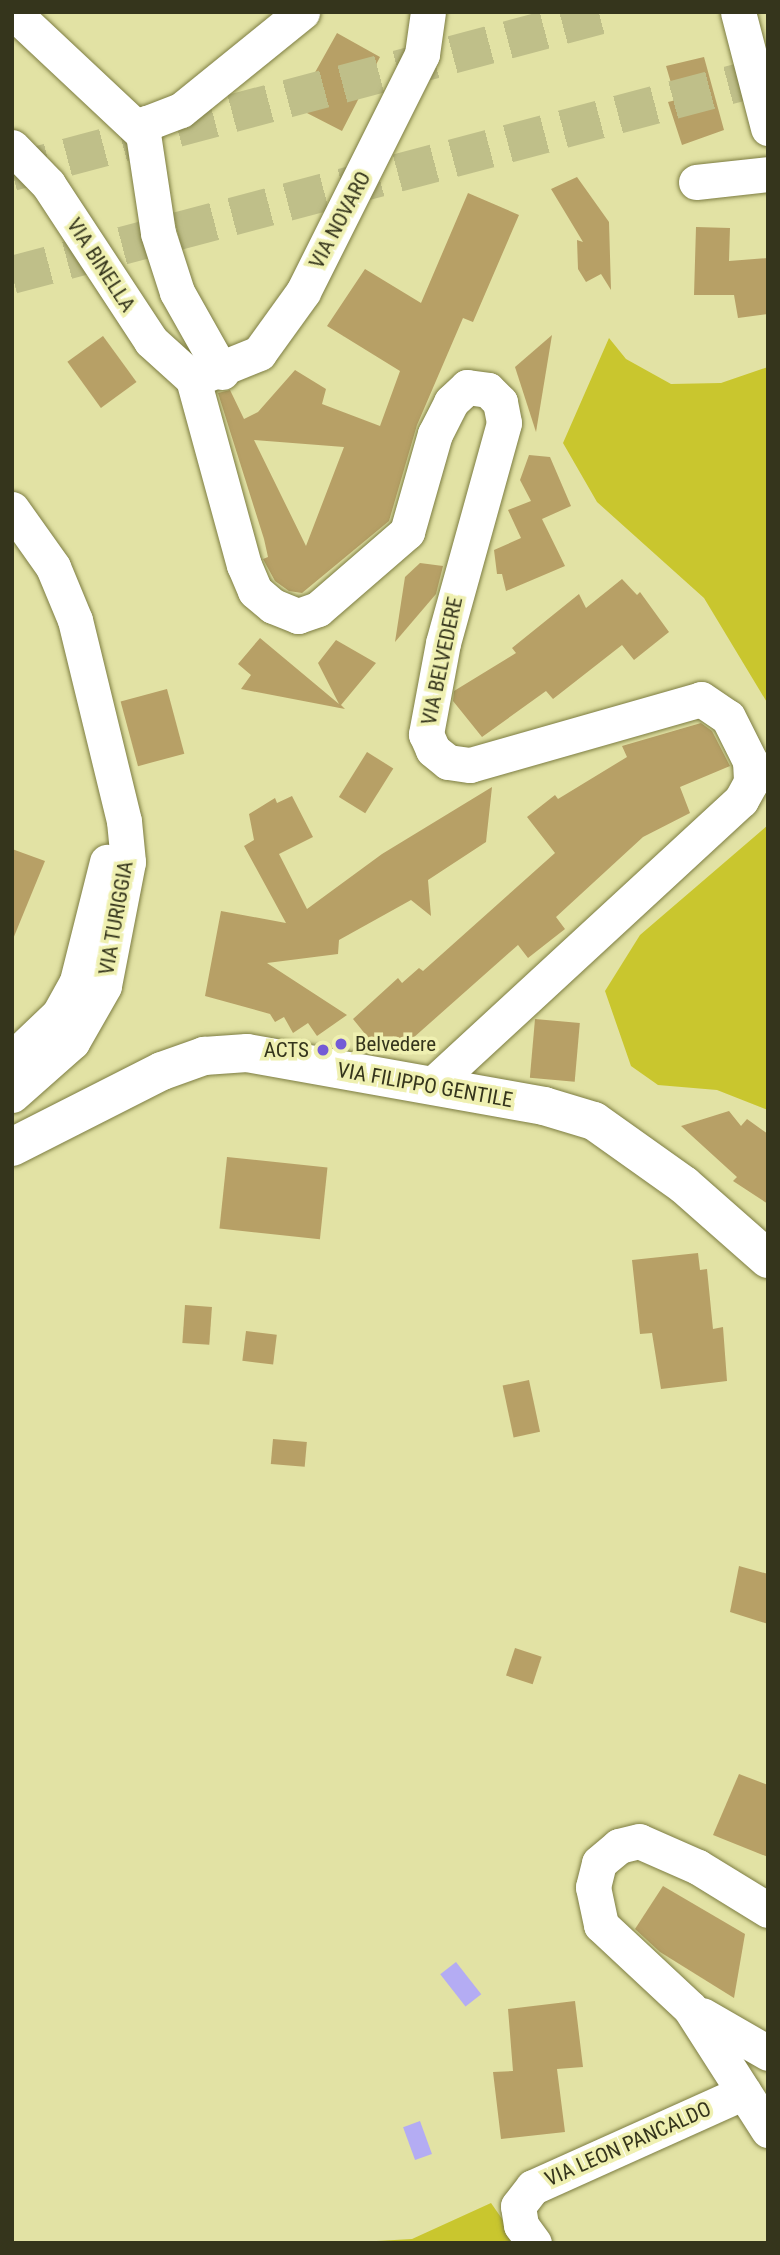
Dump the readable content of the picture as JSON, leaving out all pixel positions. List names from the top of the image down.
{
  "streets": {
    "street": [
      "VIA NOVARO",
      "VIA BINELLA",
      "VIA BELVEDERE",
      "VIA TURIGGIA",
      "VIA FILIPPO GENTILE",
      "VIA LEON PANCALDO"
    ]
  },
  "crossings": [
    ["VIA NOVARO", "VIA BINELLA"],
    ["VIA NOVARO", "VIA BELVEDERE"],
    ["VIA BINELLA", "VIA BELVEDERE"],
    ["VIA BELVEDERE", "VIA FILIPPO GENTILE"]
  ],
  "places": ["Belvedere", "ACTS"]
}
